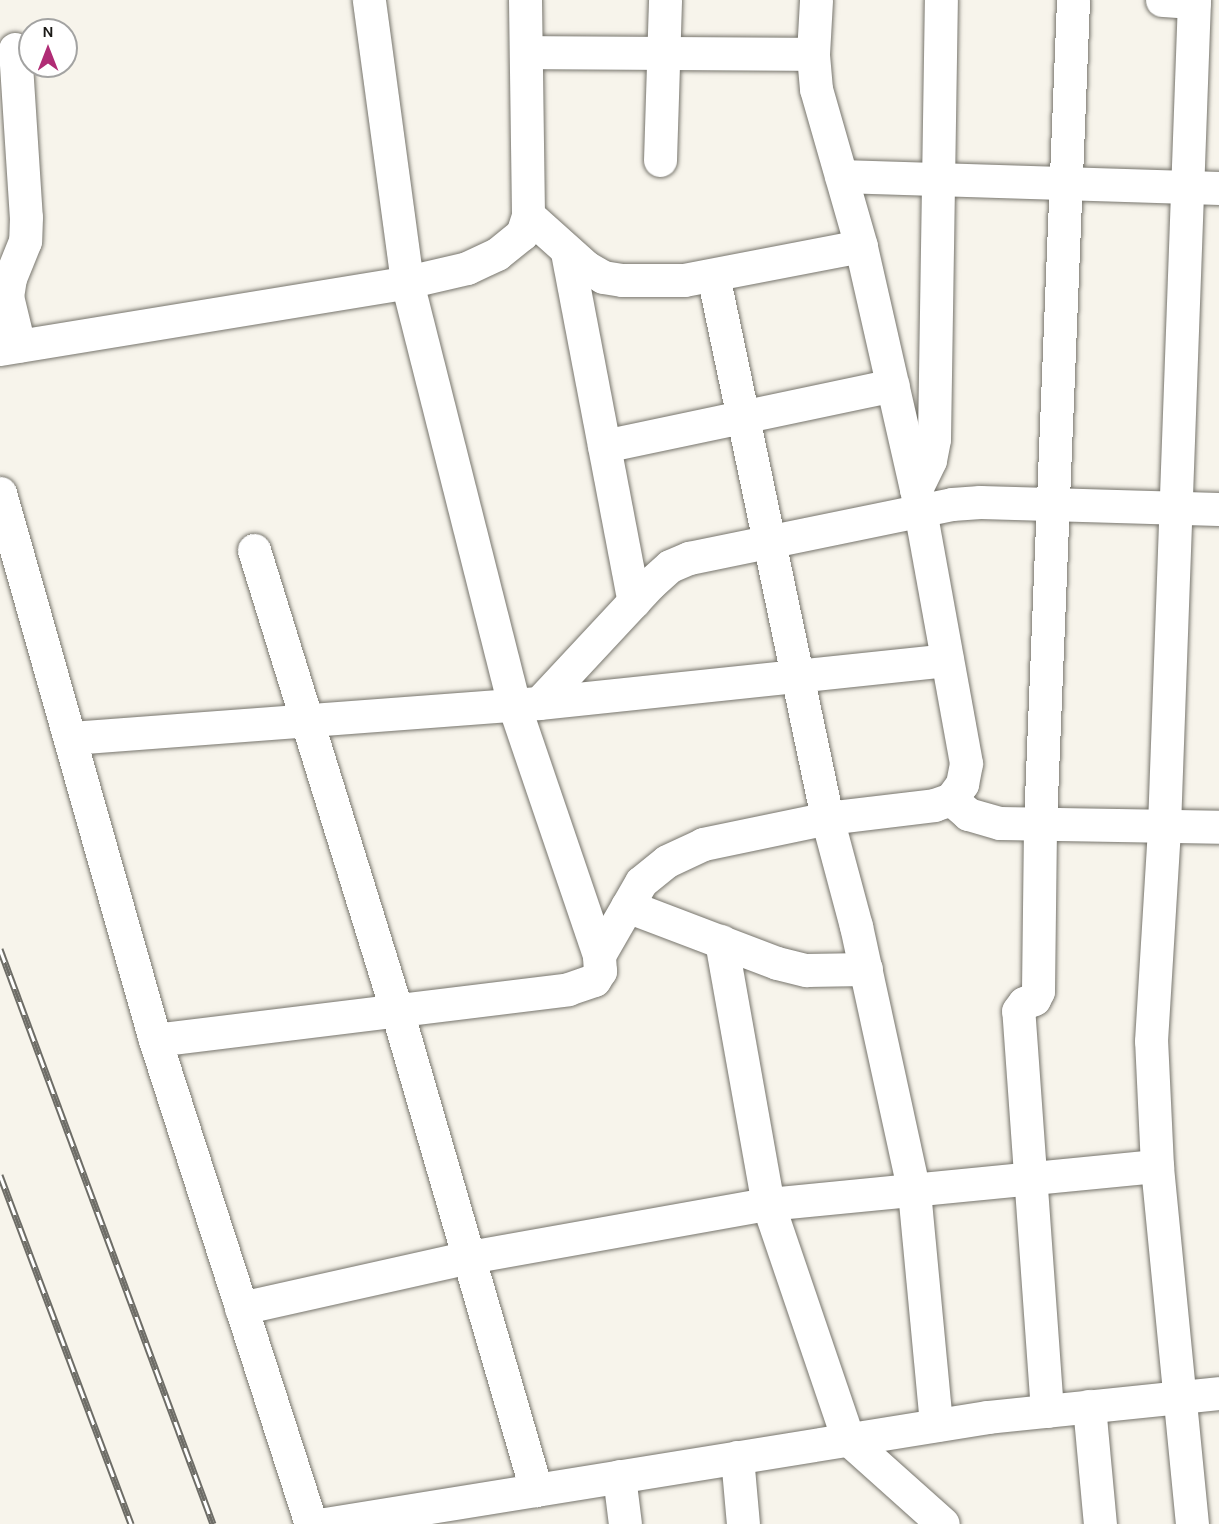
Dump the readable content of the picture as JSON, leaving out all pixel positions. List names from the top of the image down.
{
  "north": "top"
}
